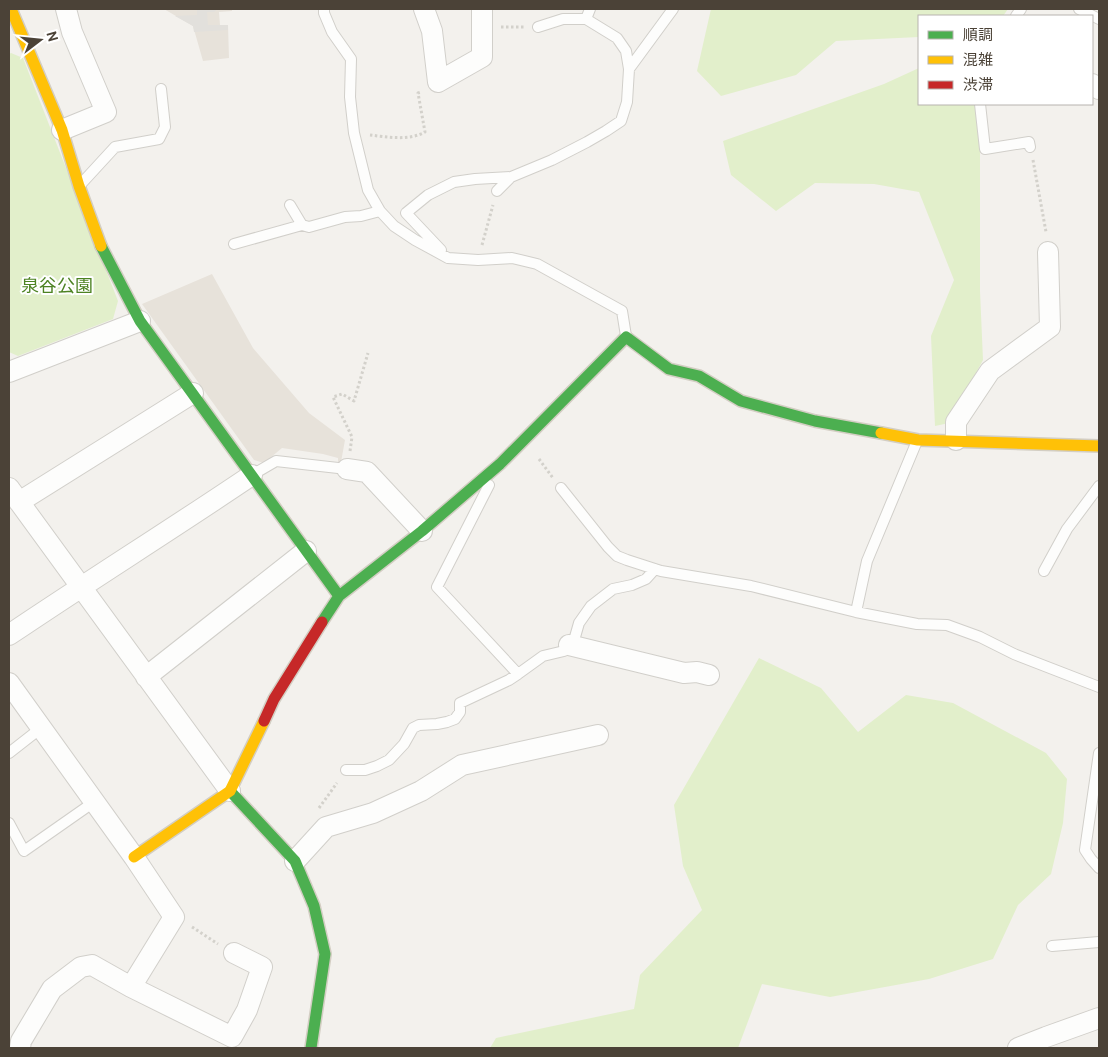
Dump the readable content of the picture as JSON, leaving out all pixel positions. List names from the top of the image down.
{
  "parks": ["泉谷公園"],
  "legend": ["順調", "混雑", "渋滞"],
  "north": "right"
}
